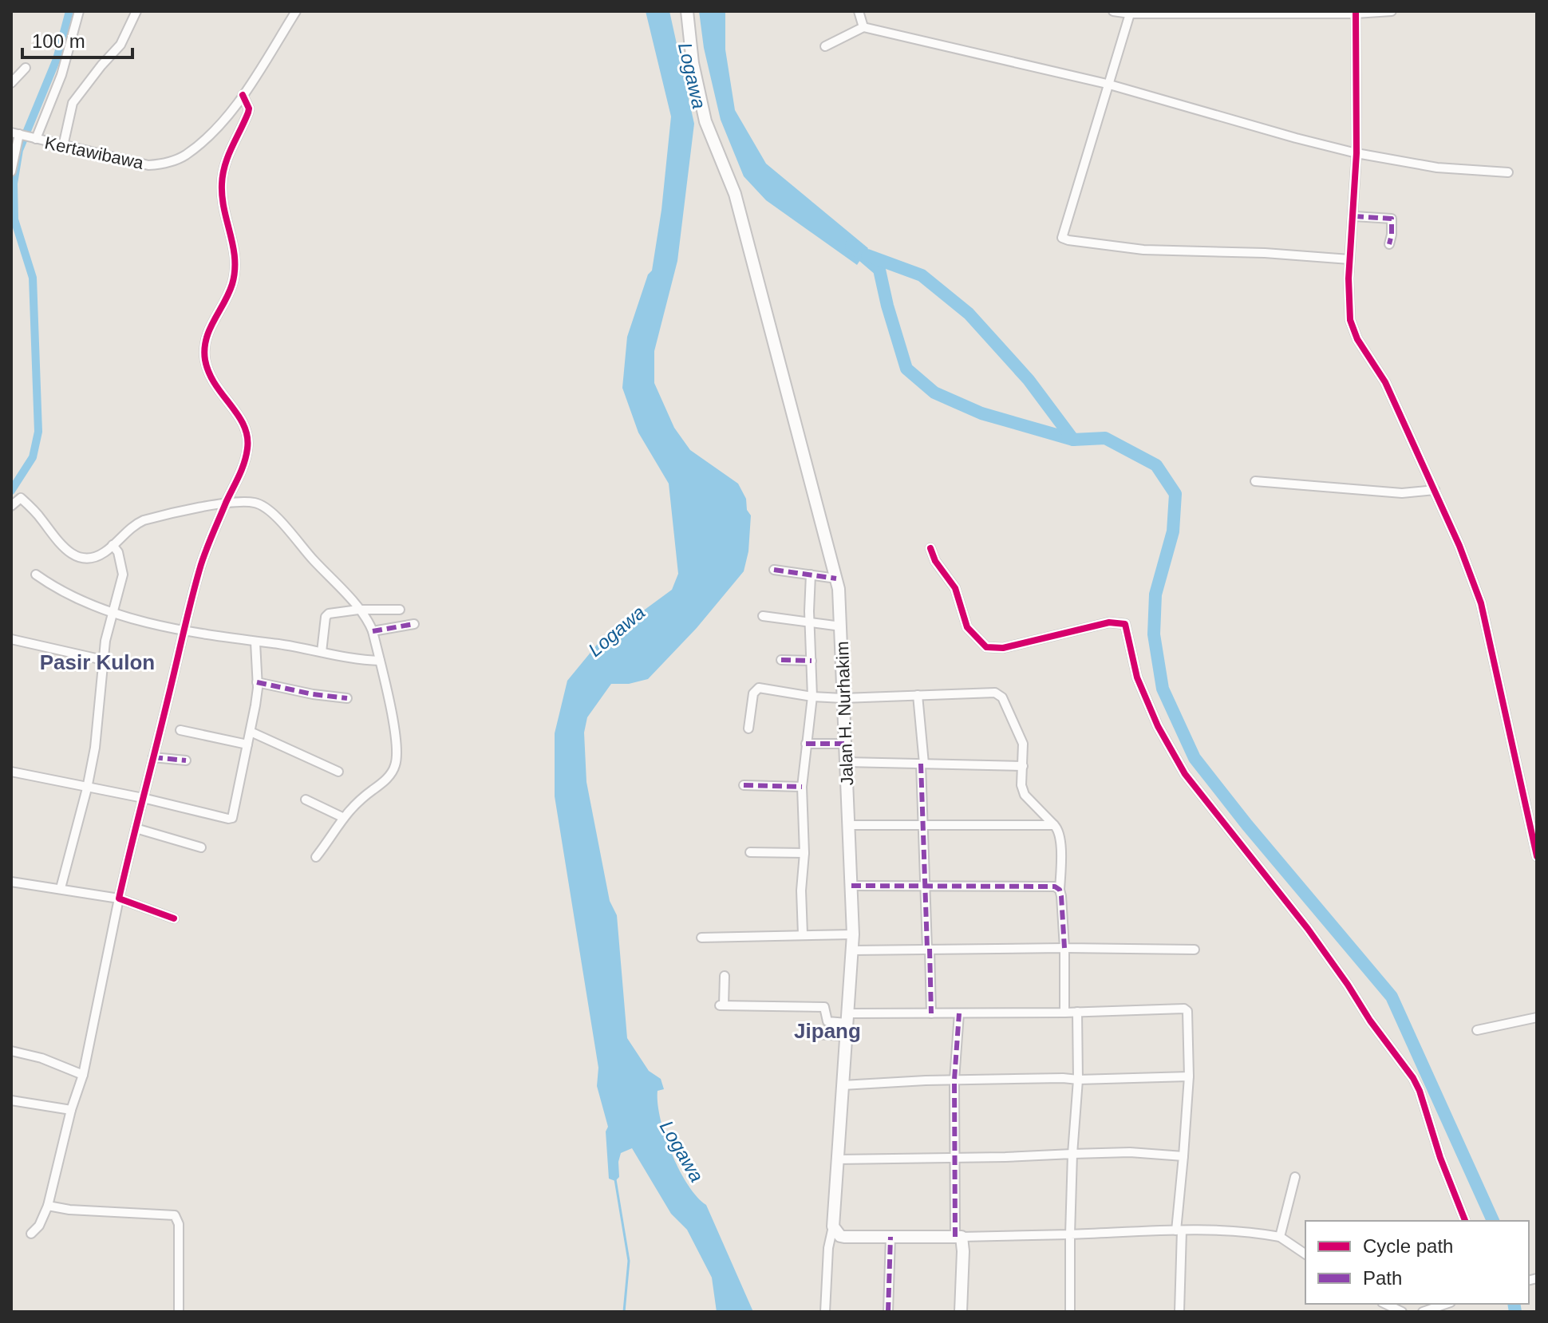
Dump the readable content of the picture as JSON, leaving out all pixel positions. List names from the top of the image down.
{
  "streets": {
    "main road": ["Jalan H. Nurhakim"],
    "street": ["Kertawibawa"]
  },
  "districts": ["Pasir Kulon", "Jipang"],
  "water": ["Logawa"],
  "legend": ["Cycle path", "Path"],
  "scale_bar": "100 m"
}
